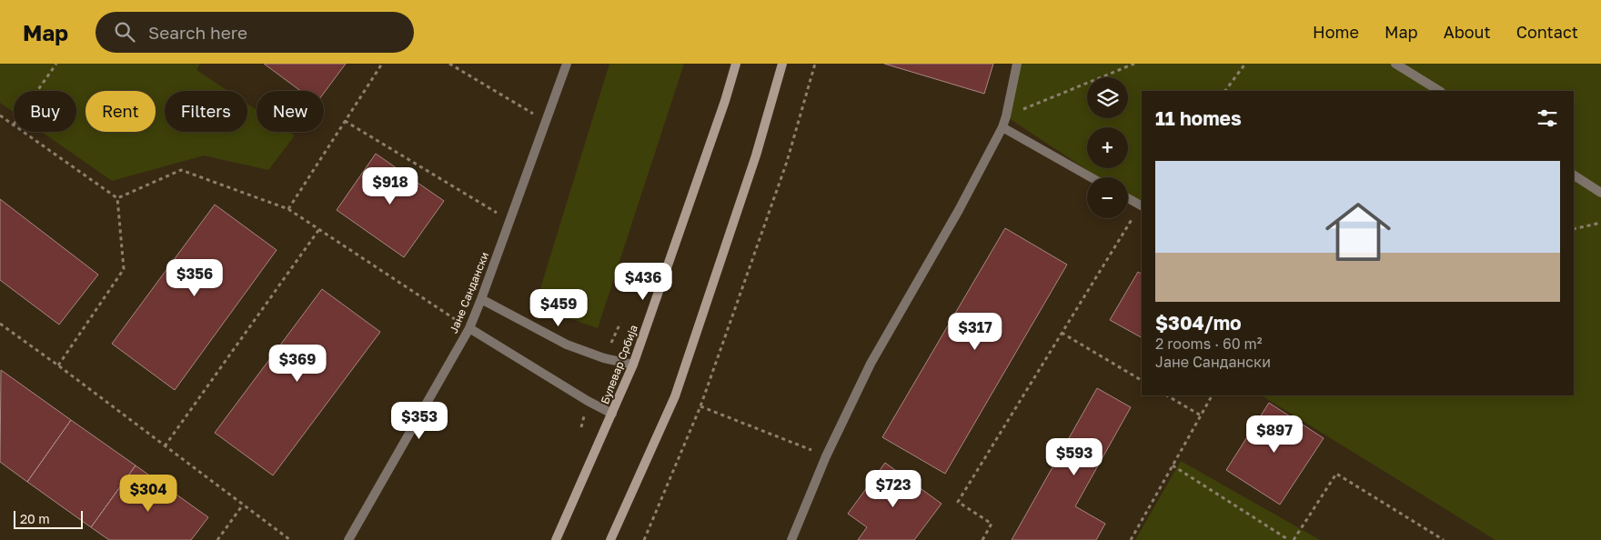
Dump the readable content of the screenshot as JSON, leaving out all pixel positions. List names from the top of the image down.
{
  "streets": {
    "street": ["Јане Сандански", "Булевар Србија"]
  },
  "scale_bar": "20 m",
  "page": {
    "header": "Map",
    "search": "Search here",
    "nav": [
      "Home",
      "Map",
      "About",
      "Contact"
    ],
    "map_buttons": ["+", "−"],
    "chip": [
      "Buy",
      "Rent",
      "Filters",
      "New"
    ],
    "heading": "11 homes",
    "list": [
      {
        "name": "$304/mo",
        "note": "2 rooms · 60 m² · Јане Сандански"
      }
    ],
    "price": [
      "$918",
      "$356",
      "$436",
      "$459",
      "$317",
      "$369",
      "$353",
      "$897",
      "$593",
      "$723",
      "$304"
    ],
    "scale": "20 m"
  }
}
